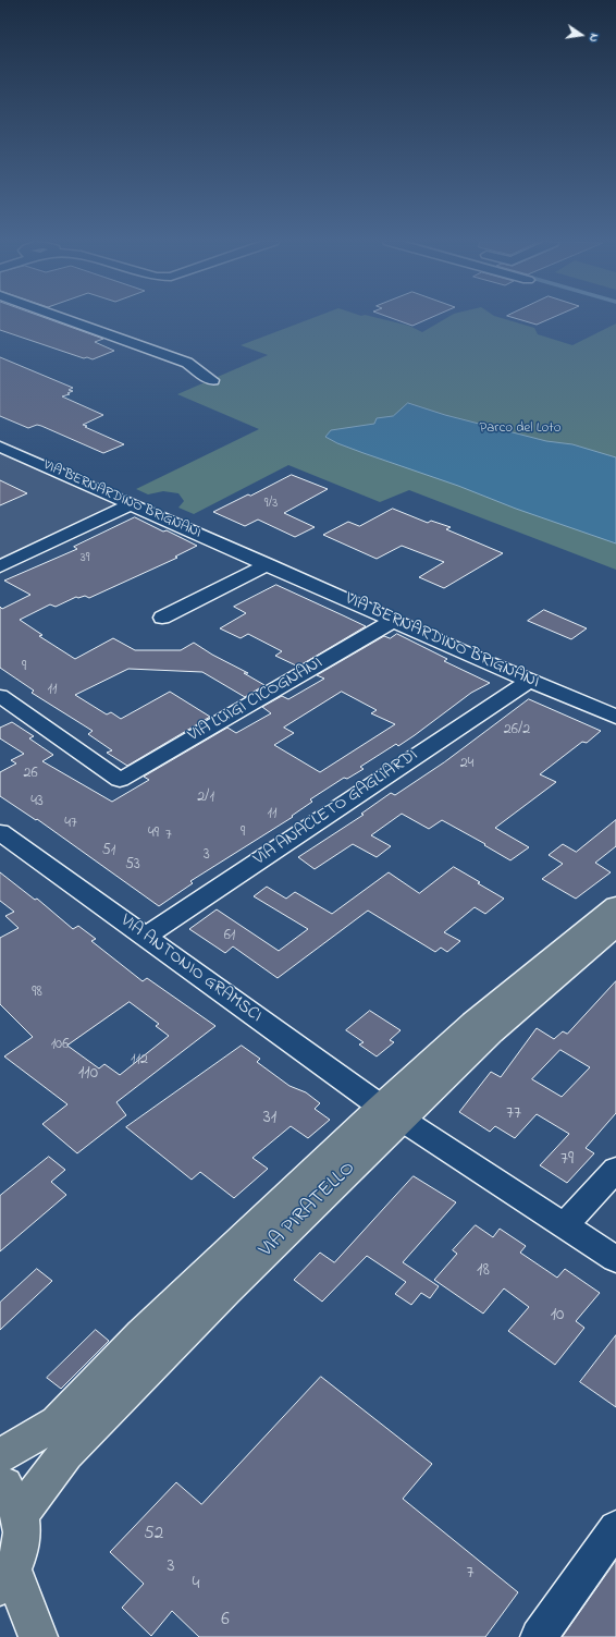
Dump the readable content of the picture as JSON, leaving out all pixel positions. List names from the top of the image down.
{
  "streets": {
    "main road": ["VIA PIRATELLO"],
    "street": [
      "VIA BERNARDINO BRIGNANI",
      "VIA LUIGI CICOGNANI",
      "VIA ANACLETO GAGLIARDI",
      "VIA ANTONIO GRAMSCI"
    ]
  },
  "crossings": [
    ["VIA BERNARDINO BRIGNANI", "VIA LUIGI CICOGNANI"],
    ["VIA BERNARDINO BRIGNANI", "VIA ANACLETO GAGLIARDI"],
    ["VIA ANACLETO GAGLIARDI", "VIA ANTONIO GRAMSCI"],
    ["VIA ANTONIO GRAMSCI", "VIA PIRATELLO"]
  ],
  "parks": ["Parco del Loto"],
  "house_numbers": [
    "9/3",
    "39",
    "9",
    "11",
    "26/2",
    "24",
    "26",
    "2/1",
    "43",
    "11",
    "47",
    "9",
    "49",
    "7",
    "51",
    "3",
    "53",
    "61",
    "98",
    "106",
    "112",
    "110",
    "77",
    "31",
    "79",
    "18",
    "10",
    "52",
    "3",
    "7",
    "4",
    "6"
  ],
  "north": "right"
}
